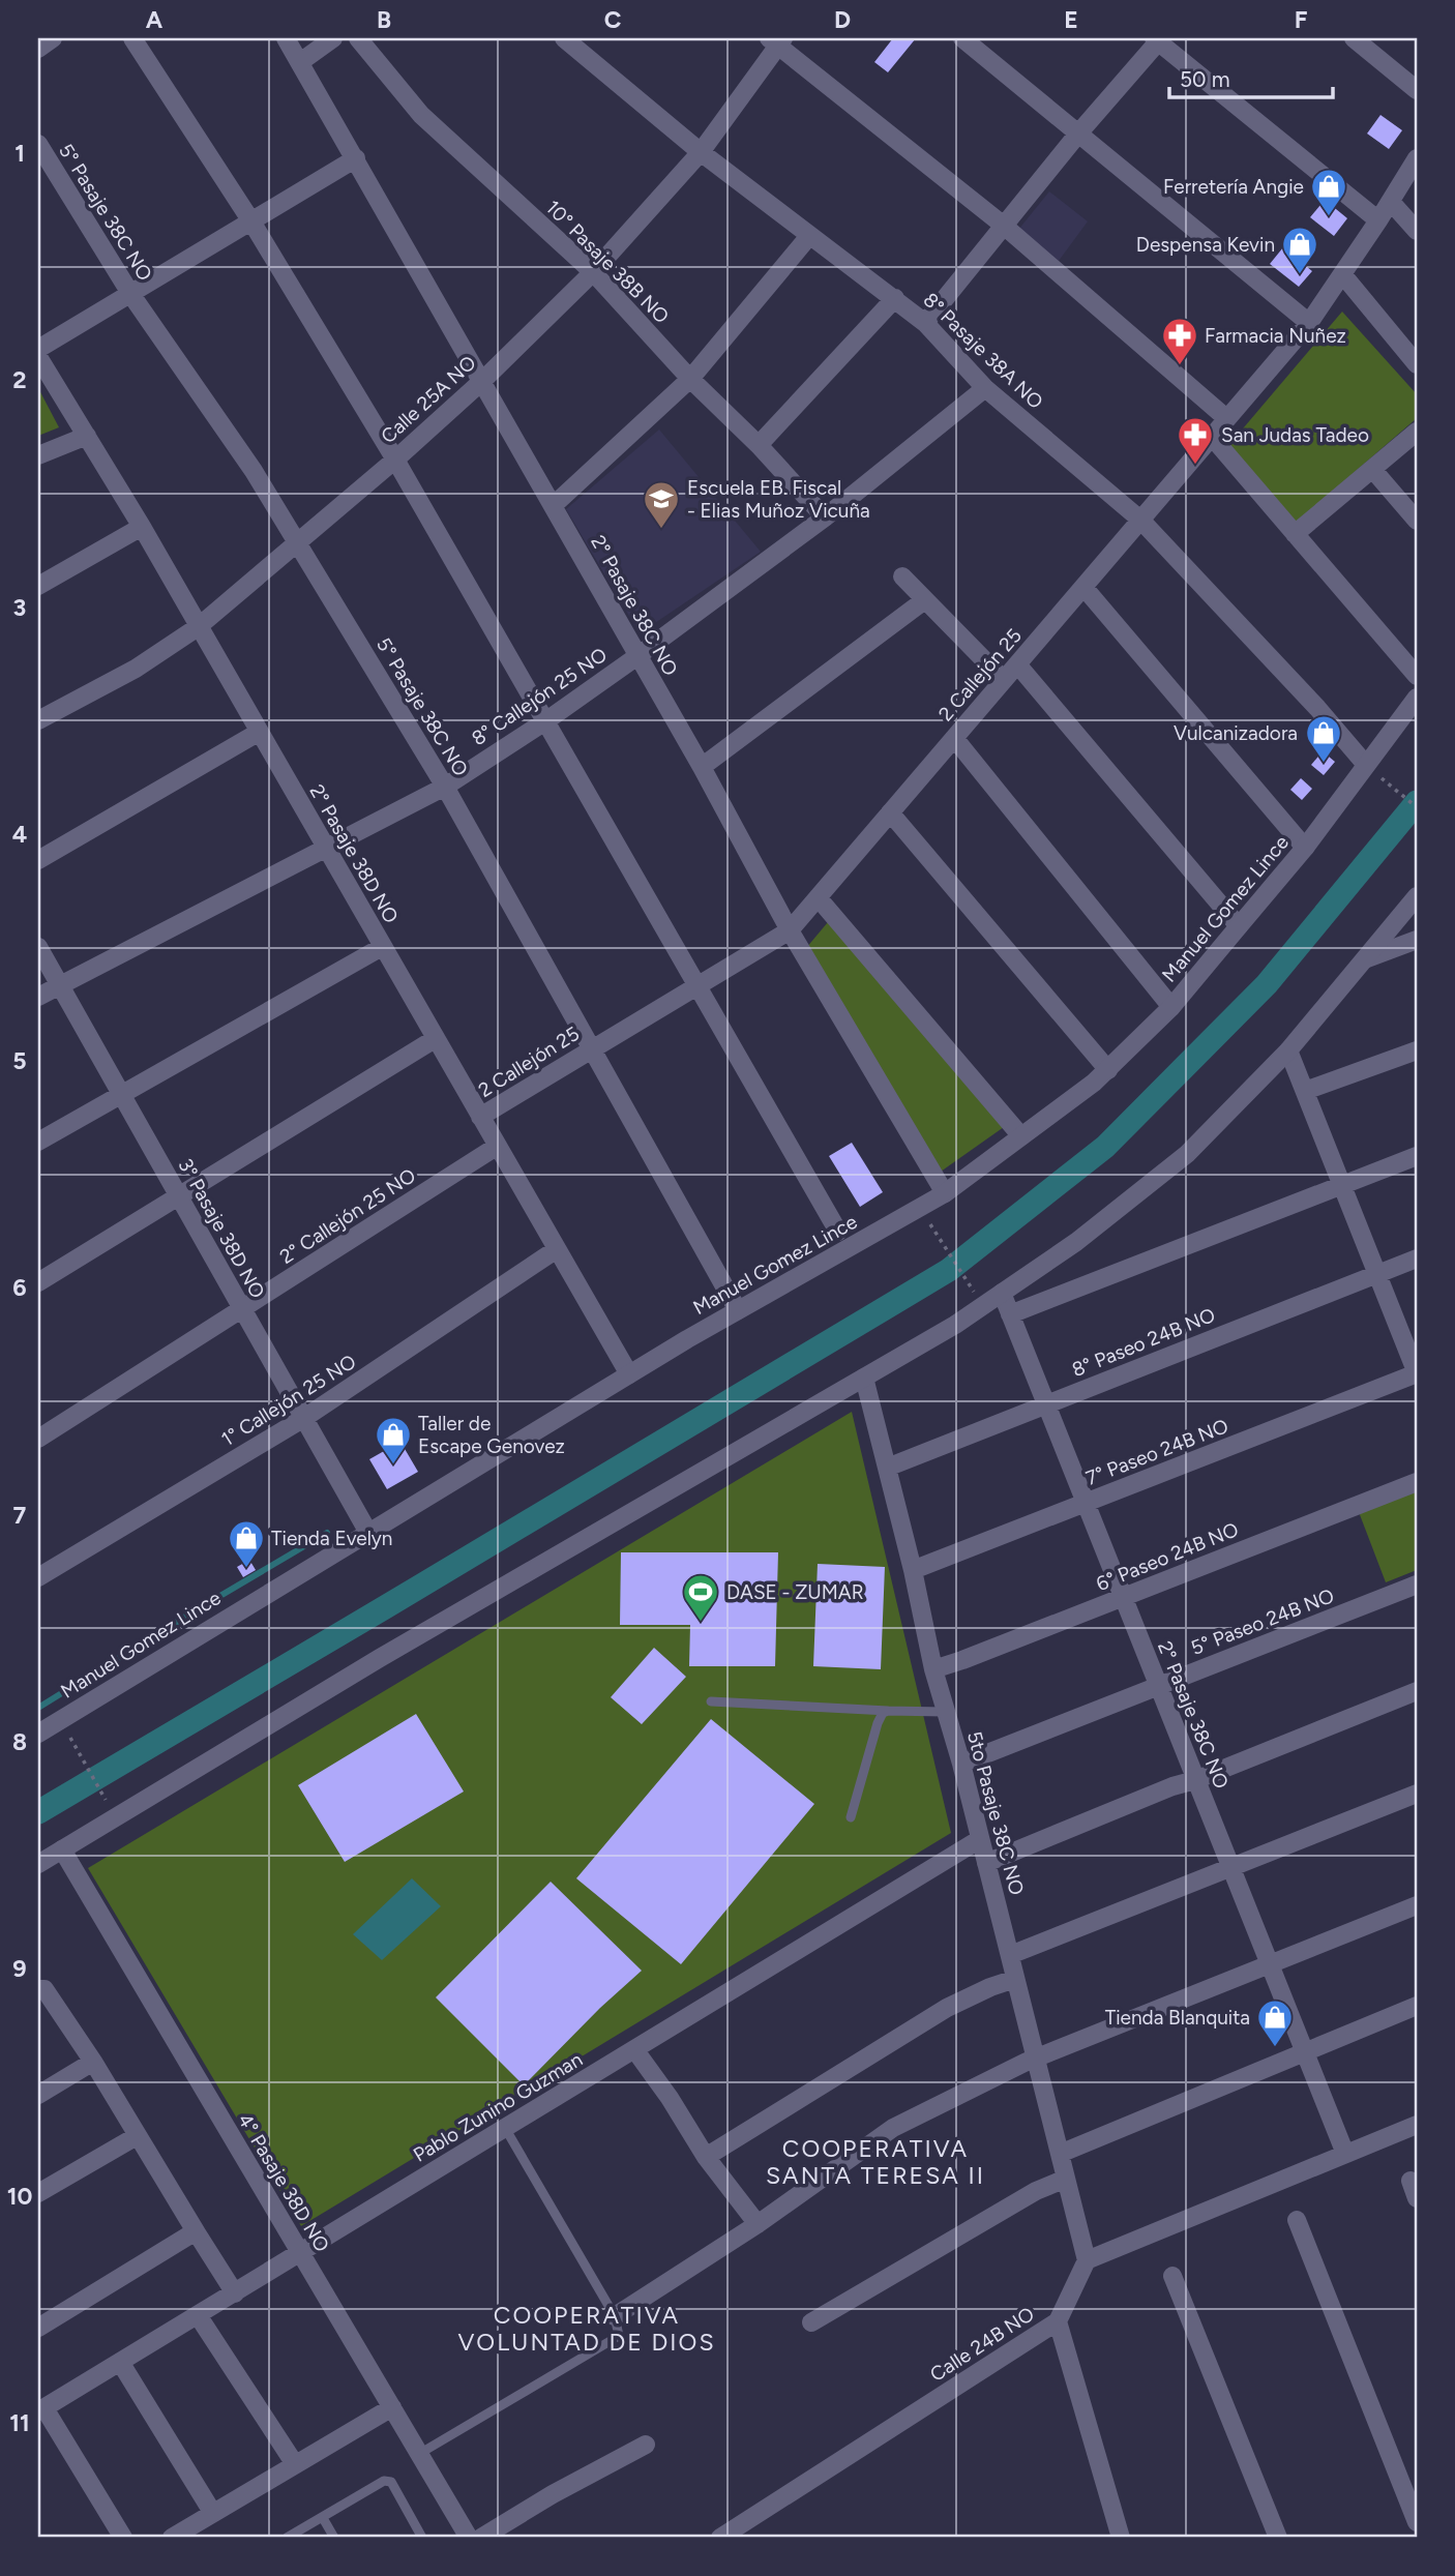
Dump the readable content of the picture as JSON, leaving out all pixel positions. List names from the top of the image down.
{
  "streets": {
    "street": [
      "5° Pasaje 38C NO",
      "10° Pasaje 38B NO",
      "8° Pasaje 38A NO",
      "Calle 25A NO",
      "2° Pasaje 38C NO",
      "2 Callejón 25",
      "8° Callejón 25 NO",
      "2° Pasaje 38D NO",
      "Manuel Gomez Lince",
      "2° Callejón 25 NO",
      "3° Pasaje 38D NO",
      "8° Paseo 24B NO",
      "1° Callejón 25 NO",
      "7° Paseo 24B NO",
      "6° Paseo 24B NO",
      "5° Paseo 24B NO",
      "5to Pasaje 38C NO",
      "Pablo Zunino Guzman",
      "4° Pasaje 38D NO",
      "Calle 24B NO"
    ]
  },
  "crossings": [
    ["5° Pasaje 38C NO", "Calle 25A NO"],
    ["5° Pasaje 38C NO", "2 Callejón 25"],
    ["5° Pasaje 38C NO", "8° Callejón 25 NO"],
    ["5° Pasaje 38C NO", "Manuel Gomez Lince"],
    ["10° Pasaje 38B NO", "Calle 25A NO"],
    ["10° Pasaje 38B NO", "8° Callejón 25 NO"],
    ["8° Pasaje 38A NO", "Calle 25A NO"],
    ["8° Pasaje 38A NO", "2 Callejón 25"],
    ["8° Pasaje 38A NO", "8° Callejón 25 NO"],
    ["8° Pasaje 38A NO", "Manuel Gomez Lince"],
    ["Calle 25A NO", "2° Pasaje 38C NO"],
    ["Calle 25A NO", "2° Pasaje 38D NO"],
    ["2° Pasaje 38C NO", "2 Callejón 25"],
    ["2° Pasaje 38C NO", "8° Callejón 25 NO"],
    ["2° Pasaje 38C NO", "Manuel Gomez Lince"],
    ["2° Pasaje 38C NO", "8° Paseo 24B NO"],
    ["2° Pasaje 38C NO", "7° Paseo 24B NO"],
    ["2° Pasaje 38C NO", "6° Paseo 24B NO"],
    ["2° Pasaje 38C NO", "5° Paseo 24B NO"],
    ["2 Callejón 25", "2° Pasaje 38D NO"],
    ["8° Callejón 25 NO", "2° Pasaje 38D NO"],
    ["8° Callejón 25 NO", "3° Pasaje 38D NO"],
    ["2° Pasaje 38D NO", "Manuel Gomez Lince"],
    ["2° Pasaje 38D NO", "2° Callejón 25 NO"],
    ["2° Pasaje 38D NO", "1° Callejón 25 NO"],
    ["Manuel Gomez Lince", "3° Pasaje 38D NO"],
    ["2° Callejón 25 NO", "3° Pasaje 38D NO"],
    ["3° Pasaje 38D NO", "1° Callejón 25 NO"],
    ["8° Paseo 24B NO", "5to Pasaje 38C NO"],
    ["7° Paseo 24B NO", "5to Pasaje 38C NO"],
    ["6° Paseo 24B NO", "5to Pasaje 38C NO"],
    ["5° Paseo 24B NO", "5to Pasaje 38C NO"],
    ["5to Pasaje 38C NO", "Pablo Zunino Guzman"],
    ["5to Pasaje 38C NO", "Calle 24B NO"],
    ["Pablo Zunino Guzman", "4° Pasaje 38D NO"]
  ],
  "districts": ["COOPERATIVA SANTA TERESA II", "COOPERATIVA VOLUNTAD DE DIOS"],
  "places": {
    "shop": [
      "Ferretería Angie",
      "Despensa Kevin",
      "Vulcanizadora",
      "Taller de Escape Genovez",
      "Tienda Evelyn",
      "Tienda Blanquita"
    ],
    "pharmacy": ["Farmacia Nuñez", "San Judas Tadeo"],
    "school or university": ["Escuela EB. Fiscal - Elias Muñoz Vicuña"],
    "sports": ["DASE - ZUMAR"]
  },
  "scale_bar": "50 m",
  "grid": {
    "columns": [
      "A",
      "B",
      "C",
      "D",
      "E",
      "F"
    ],
    "rows": [
      "1",
      "2",
      "3",
      "4",
      "5",
      "6",
      "7",
      "8",
      "9",
      "10",
      "11"
    ]
  }
}
